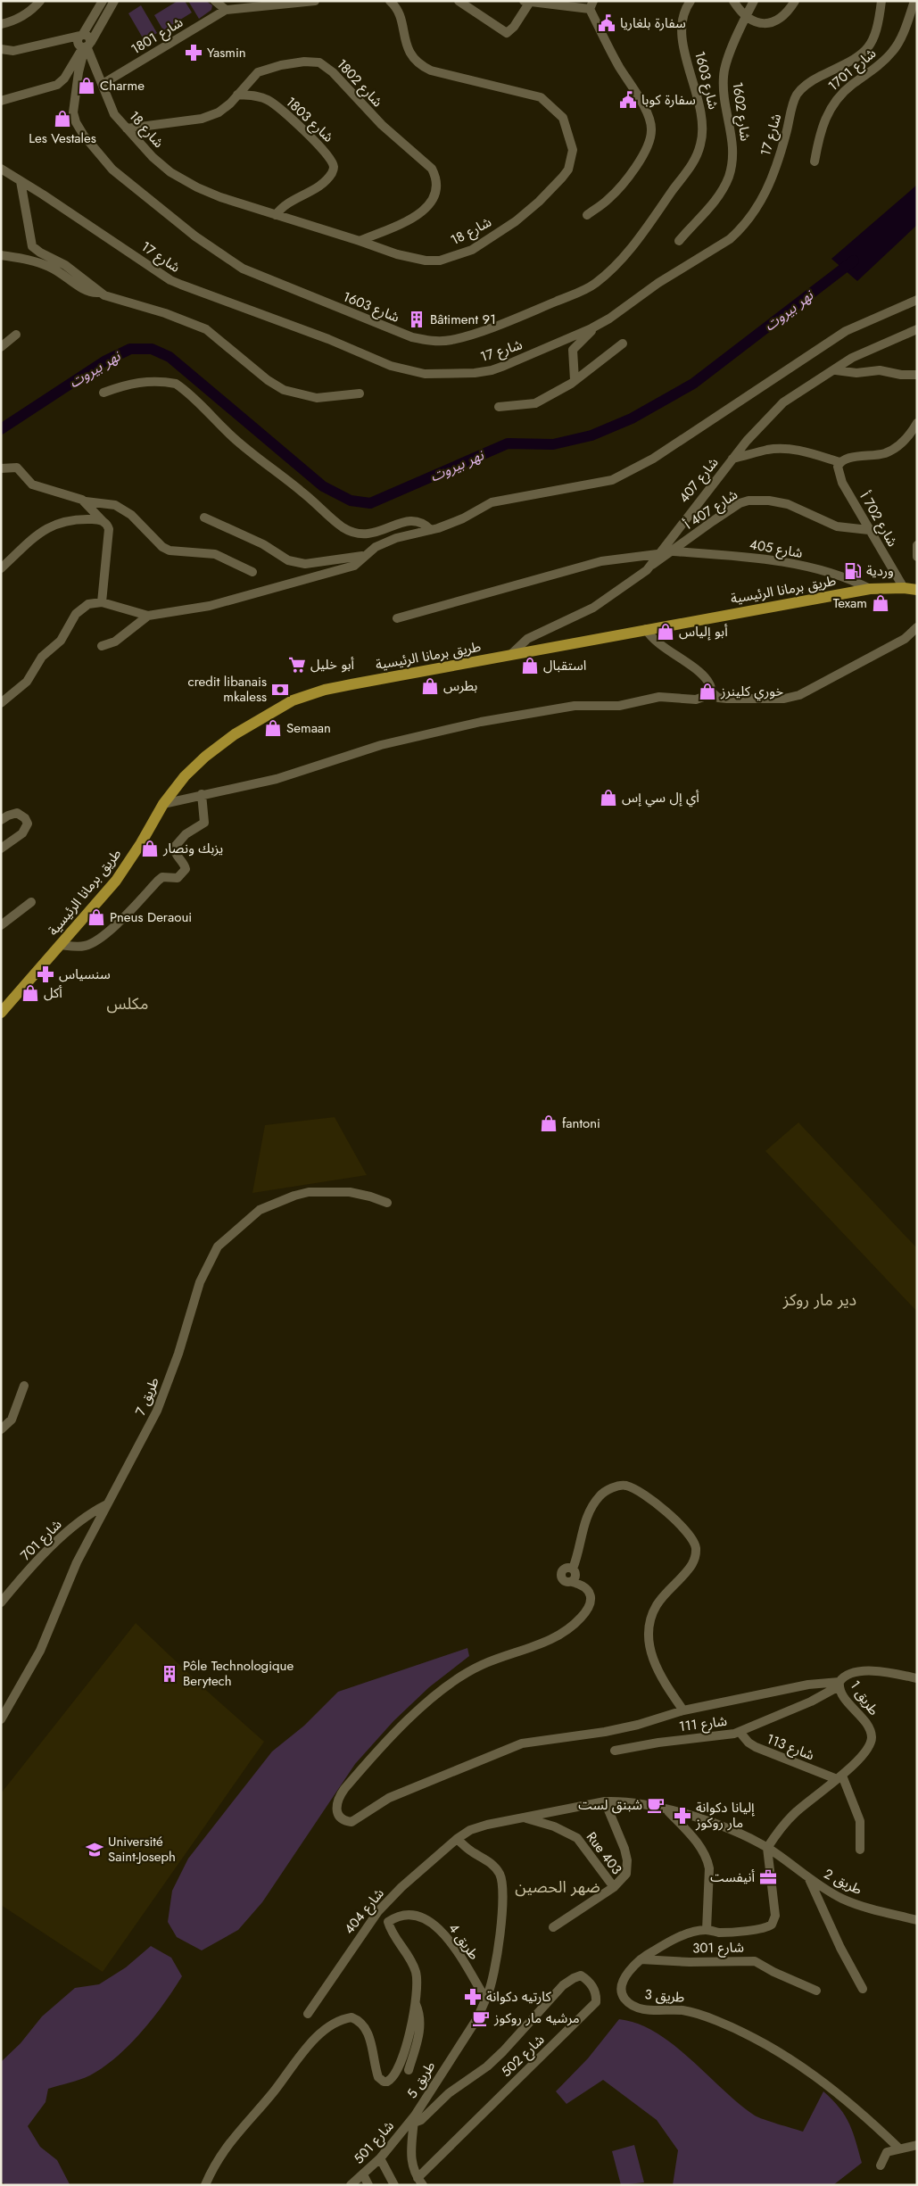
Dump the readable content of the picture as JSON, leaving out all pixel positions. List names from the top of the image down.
{
  "streets": {
    "main road": ["طريق برمانا الرئيسية"],
    "street": [
      "شارع 1801",
      "شارع 1701",
      "شارع 1603",
      "شارع 1802",
      "شارع 1602",
      "شارع 1803",
      "شارع 18",
      "شارع 17",
      "شارع 407",
      "شارع 407 أ",
      "شارع 702 أ",
      "شارع 405",
      "طريق 7",
      "شارع 701",
      "طريق 1",
      "شارع 111",
      "شارع 113",
      "Rue 403",
      "طريق 2",
      "شارع 404",
      "طريق 4",
      "شارع 301",
      "طريق 3",
      "شارع 502",
      "طريق 5",
      "شارع 501"
    ]
  },
  "crossings": [
    ["شارع 1801", "شارع 18"],
    ["شارع 1603", "شارع 18"],
    ["شارع 1802", "شارع 1803"],
    ["شارع 1802", "شارع 18"],
    ["شارع 1803", "شارع 18"],
    ["شارع 407", "شارع 407 أ"],
    ["شارع 407", "طريق برمانا الرئيسية"],
    ["شارع 407 أ", "شارع 702 أ"],
    ["شارع 407 أ", "شارع 405"],
    ["شارع 702 أ", "طريق برمانا الرئيسية"],
    ["شارع 405", "طريق برمانا الرئيسية"],
    ["طريق 7", "شارع 701"],
    ["طريق 1", "شارع 111"],
    ["طريق 1", "شارع 113"],
    ["طريق 1", "طريق 2"],
    ["طريق 1", "طريق 3"],
    ["شارع 111", "شارع 113"],
    ["طريق 2", "طريق 3"],
    ["شارع 404", "طريق 4"],
    ["طريق 4", "طريق 5"],
    ["شارع 301", "طريق 3"],
    ["شارع 502", "طريق 5"],
    ["شارع 502", "شارع 501"],
    ["طريق 5", "شارع 501"]
  ],
  "districts": ["مكلس", "دير مار روكز", "ضهر الحصين"],
  "water": ["نهر بيروت"],
  "places": {
    "public building": ["سفارة بلغاريا", "سفارة كوبا"],
    "pharmacy": [
      "Yasmin",
      "سنسياس",
      "إليانا دكوانة مار روكوز",
      "كارتيه دكوانة"
    ],
    "shop": [
      "Charme",
      "Les Vestales",
      "Texam",
      "أبو إلياس",
      "استقبال",
      "بطرس",
      "خوري كلينرز",
      "Semaan",
      "أي إل سي إس",
      "يزبك ونصار",
      "Pneus Deraoui",
      "أكل",
      "fantoni"
    ],
    "building": ["Bâtiment 91", "Pôle Technologique Berytech"],
    "fuel station": ["وردية"],
    "supermarket": ["أبو خليل"],
    "bank": ["credit libanais mkaless"],
    "cafe": ["شبنق لست", "مرشيه مار روكوز"],
    "school or university": ["Université Saint-Joseph"],
    "office": ["أنيفست"]
  }
}
